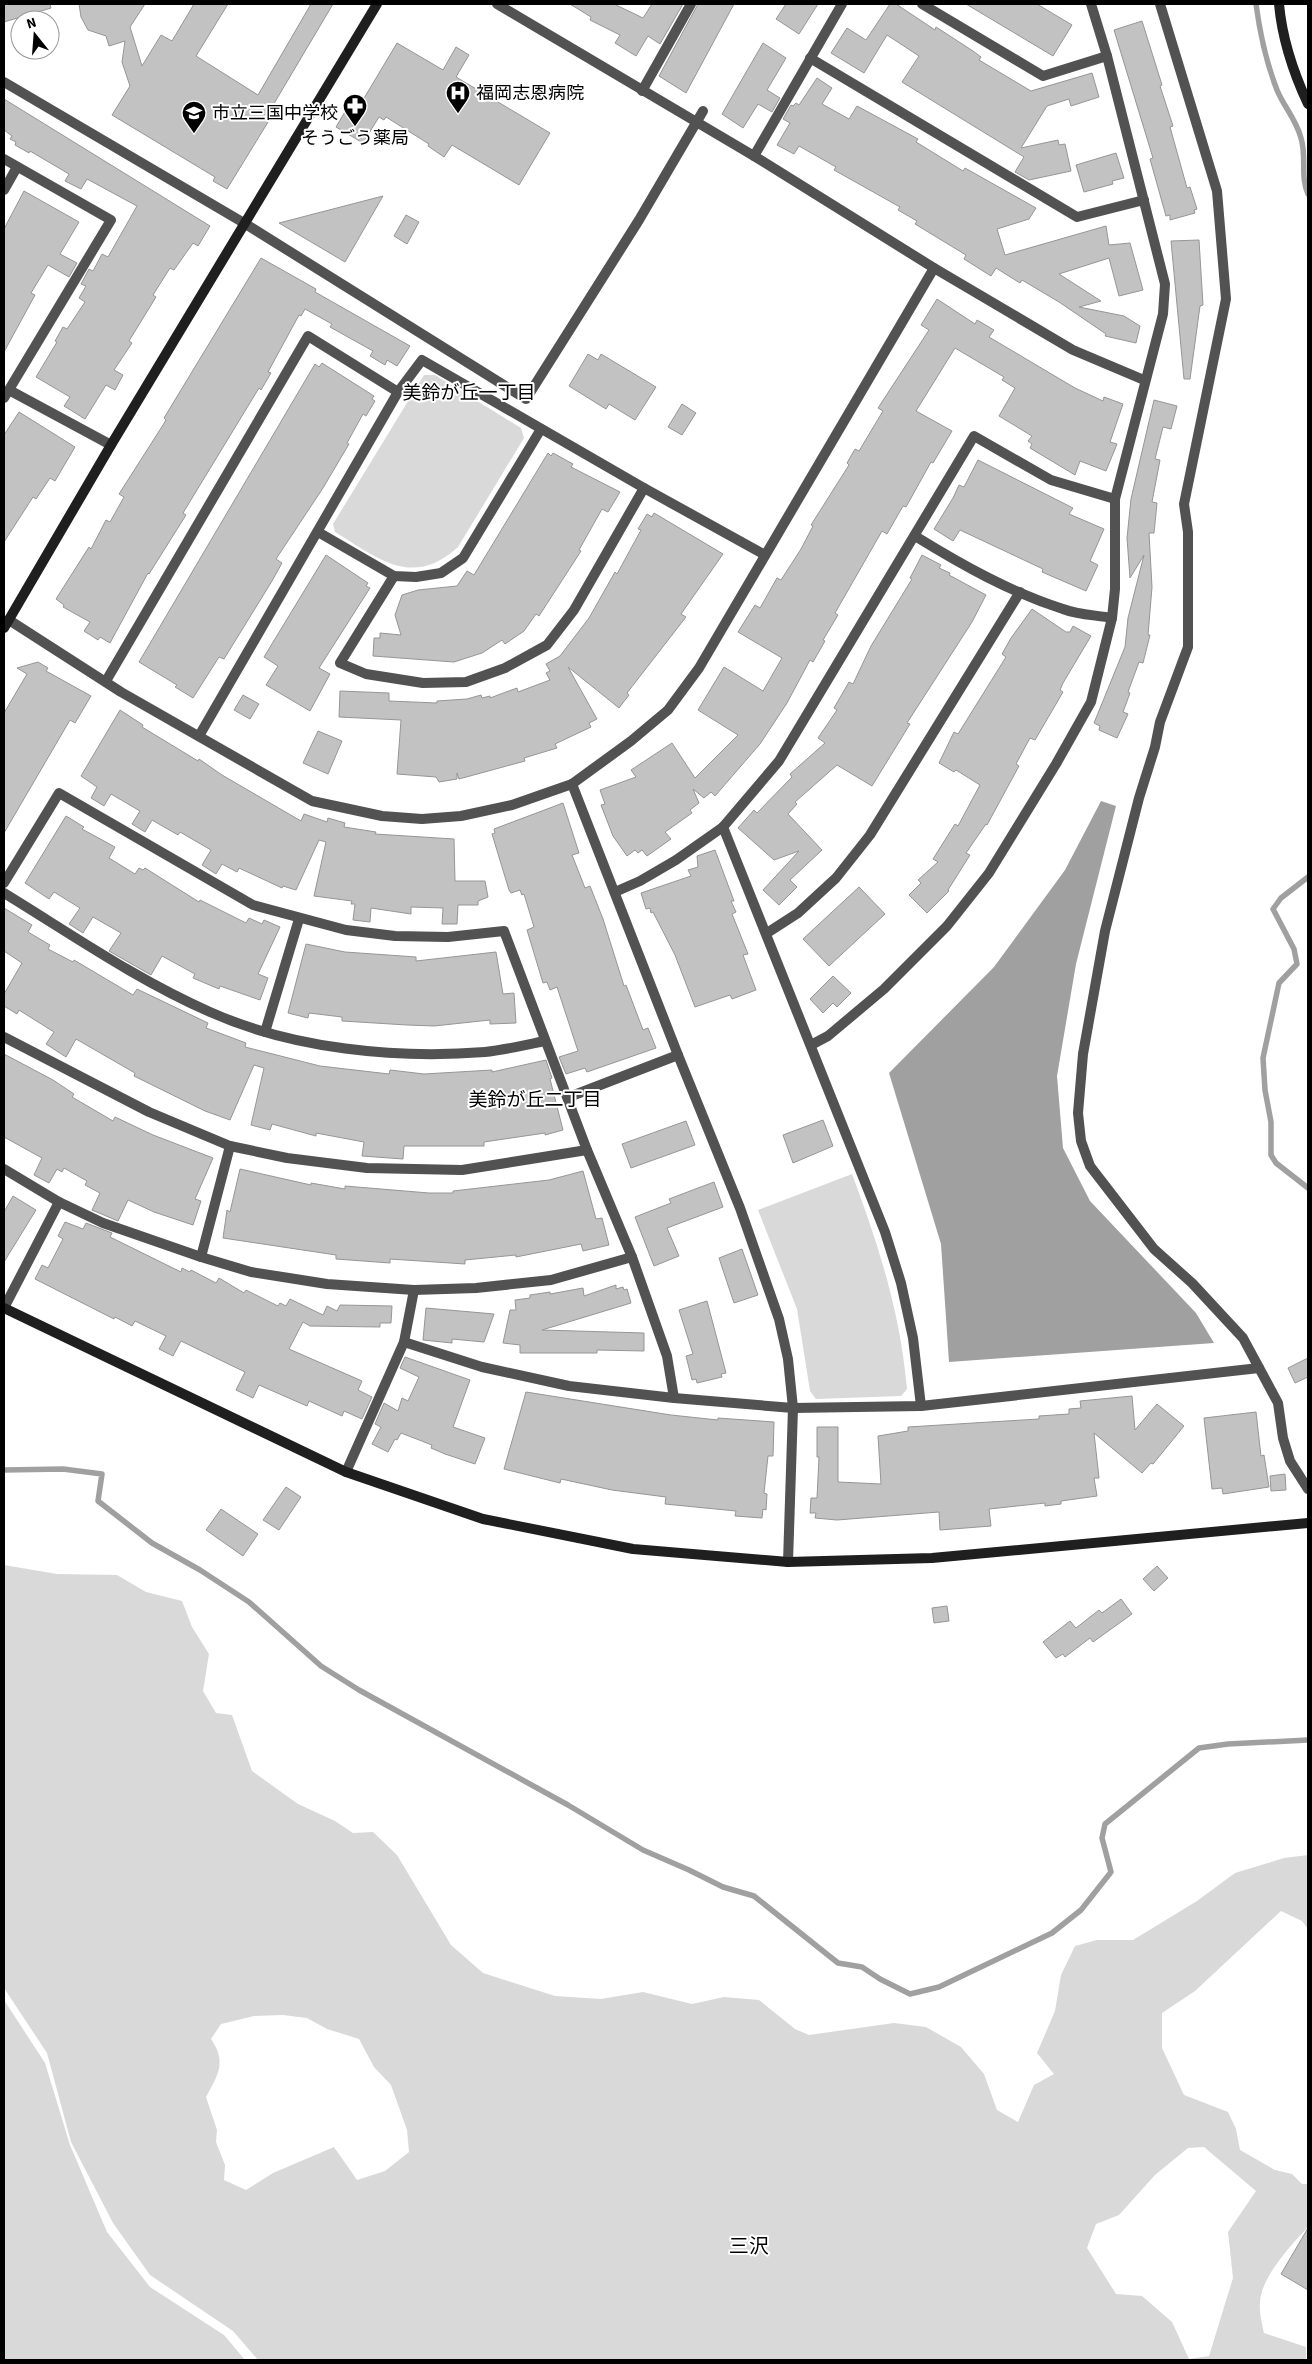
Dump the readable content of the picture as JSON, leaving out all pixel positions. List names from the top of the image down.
{
  "districts": ["美鈴が丘一丁目", "美鈴が丘二丁目", "三沢"],
  "places": {
    "hospital": ["福岡志恩病院"],
    "pharmacy": ["そうごう薬局"],
    "school or university": ["市立三国中学校"]
  },
  "north": "top"
}
